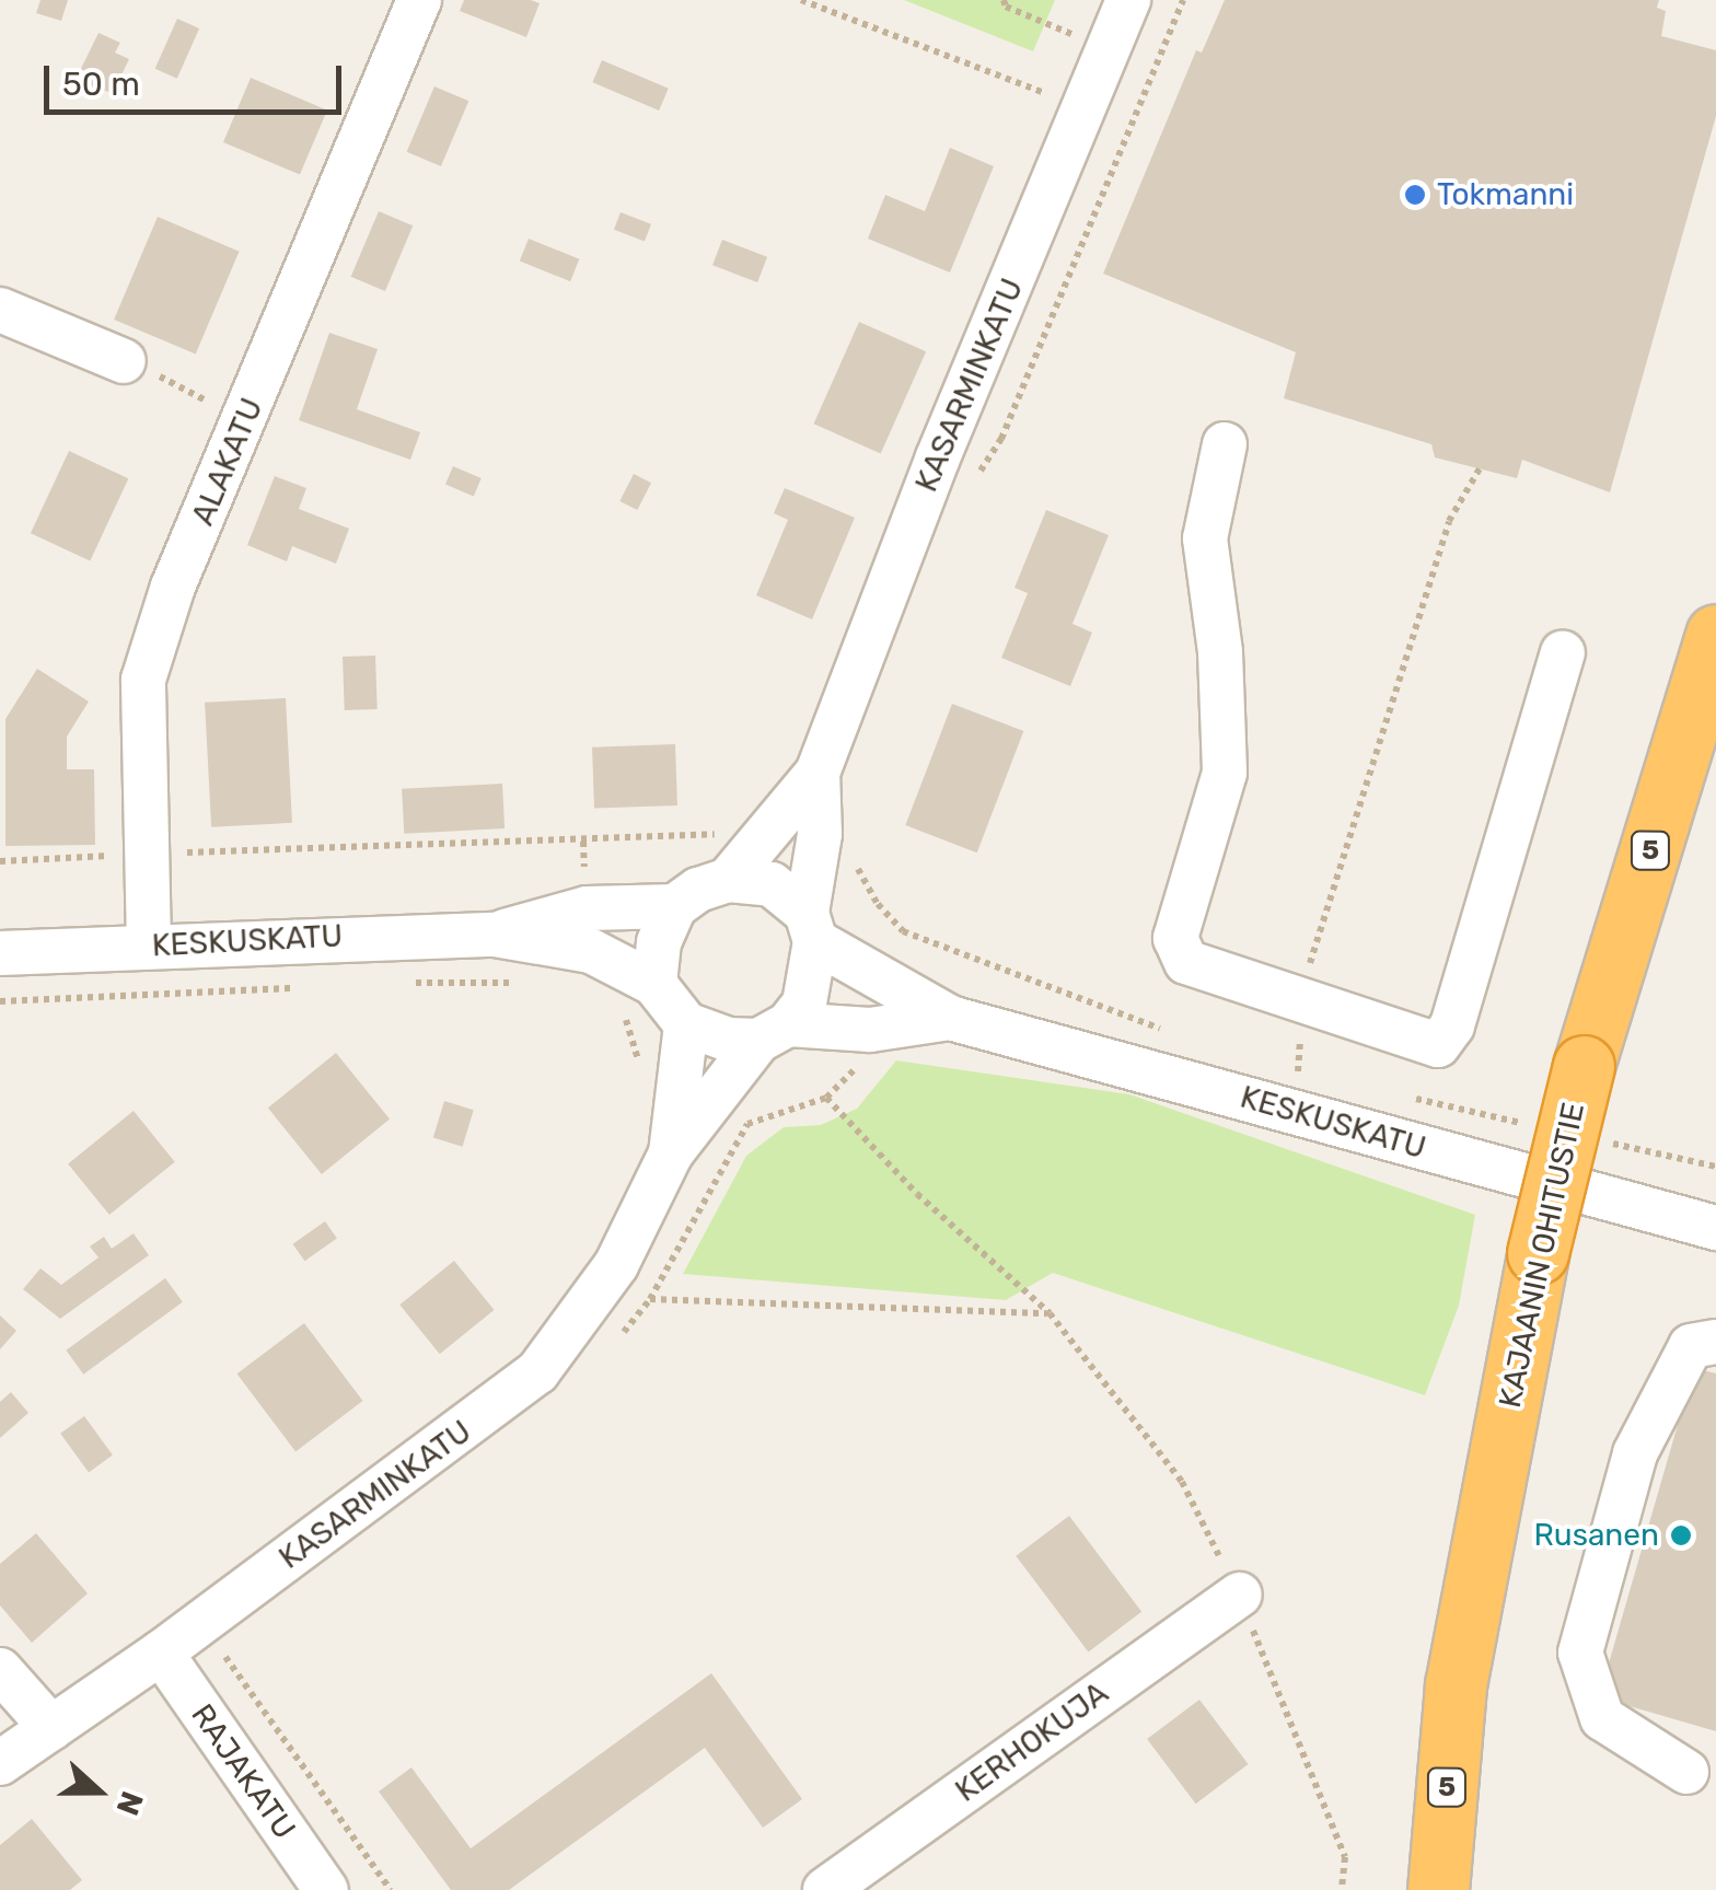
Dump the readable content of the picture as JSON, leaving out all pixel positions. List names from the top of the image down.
{
  "streets": {
    "highway": ["5", "KAJAANIN OHITUSTIE"],
    "street": [
      "KASARMINKATU",
      "ALAKATU",
      "KESKUSKATU",
      "KERHOKUJA",
      "RAJAKATU"
    ]
  },
  "crossings": [
    ["KASARMINKATU", "KESKUSKATU"],
    ["KASARMINKATU", "RAJAKATU"],
    ["ALAKATU", "KESKUSKATU"]
  ],
  "places": ["Tokmanni", "Rusanen"],
  "scale_bar": "50 m",
  "north": "right"
}
